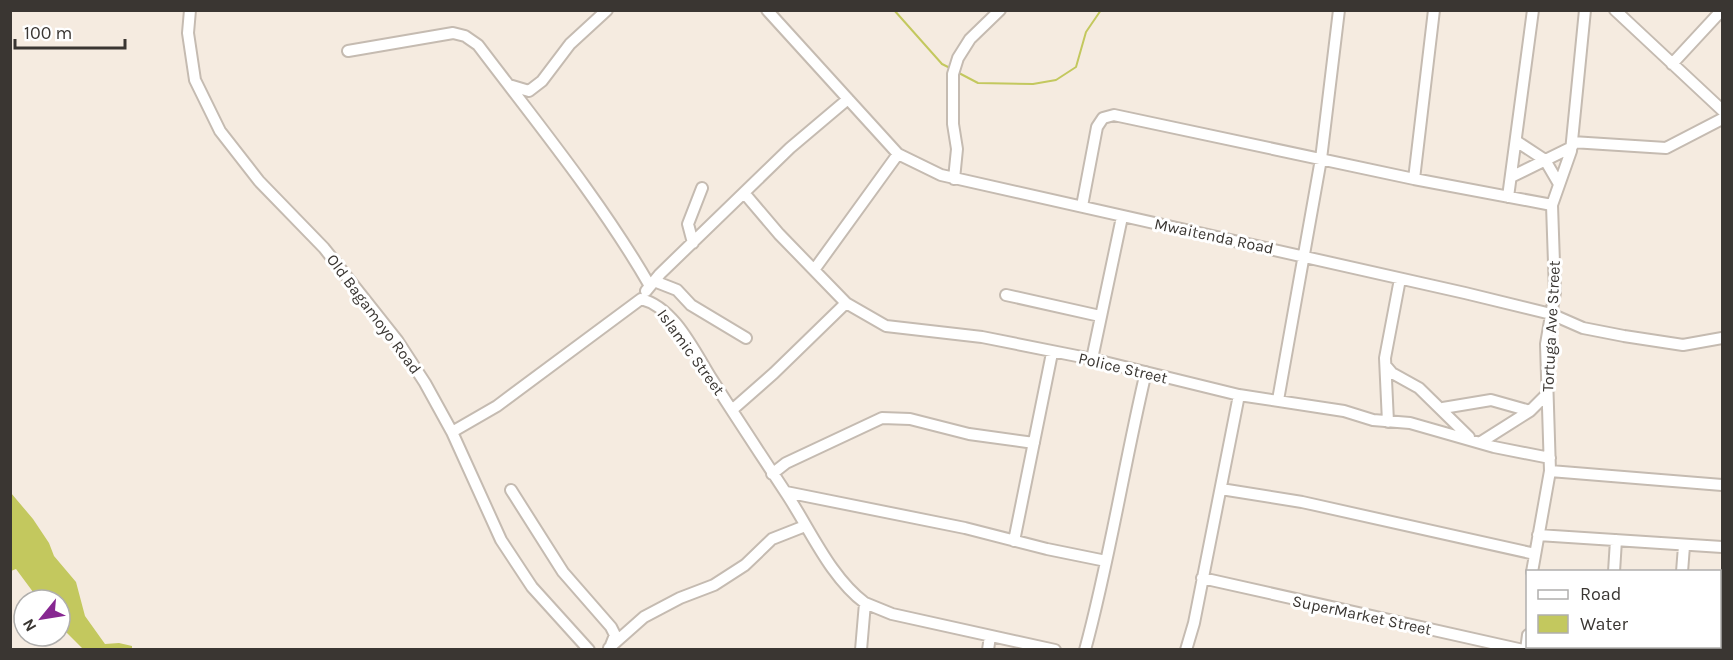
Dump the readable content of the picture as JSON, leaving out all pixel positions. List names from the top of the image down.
{
  "streets": {
    "street": [
      "Mwaitenda Road",
      "Old Bagamoyo Road",
      "Tortuga Ave Street",
      "Islamic Street",
      "Police Street",
      "SuperMarket Street"
    ]
  },
  "crossings": [
    ["Mwaitenda Road", "Tortuga Ave Street"],
    ["Old Bagamoyo Road", "Islamic Street"],
    ["Tortuga Ave Street", "Police Street"]
  ],
  "legend": ["Road", "Water"],
  "scale_bar": "100 m",
  "north": "bottom left"
}
